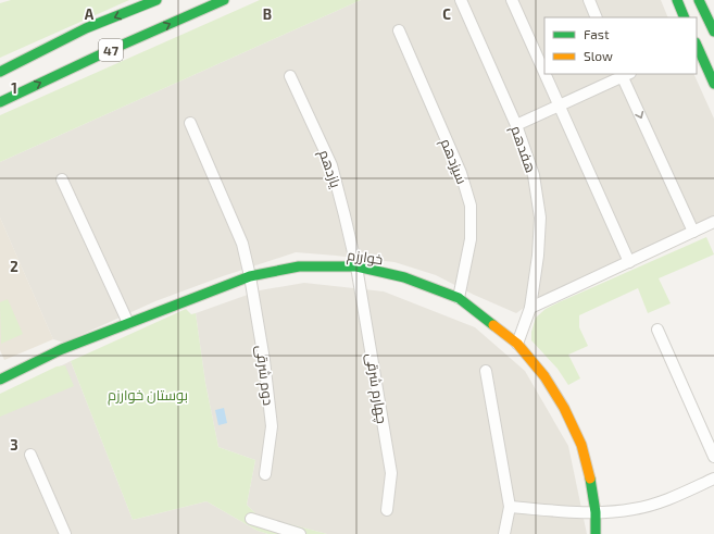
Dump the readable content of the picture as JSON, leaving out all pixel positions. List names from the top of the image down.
{
  "streets": {
    "main road": ["47", "خوارزم"],
    "street": [
      "هفدهم",
      "سیزدهم",
      "یازدهم",
      "دوم شرقی",
      "چهارم شرقی"
    ]
  },
  "crossings": [
    ["هفدهم", "خوارزم"],
    ["سیزدهم", "خوارزم"],
    ["یازدهم", "خوارزم"],
    ["یازدهم", "چهارم شرقی"],
    ["خوارزم", "دوم شرقی"],
    ["خوارزم", "چهارم شرقی"]
  ],
  "parks": ["بوستان خوارزم"],
  "legend": ["Fast", "Slow"],
  "grid": {
    "columns": ["A", "B", "C"],
    "rows": ["1", "2", "3"]
  }
}
